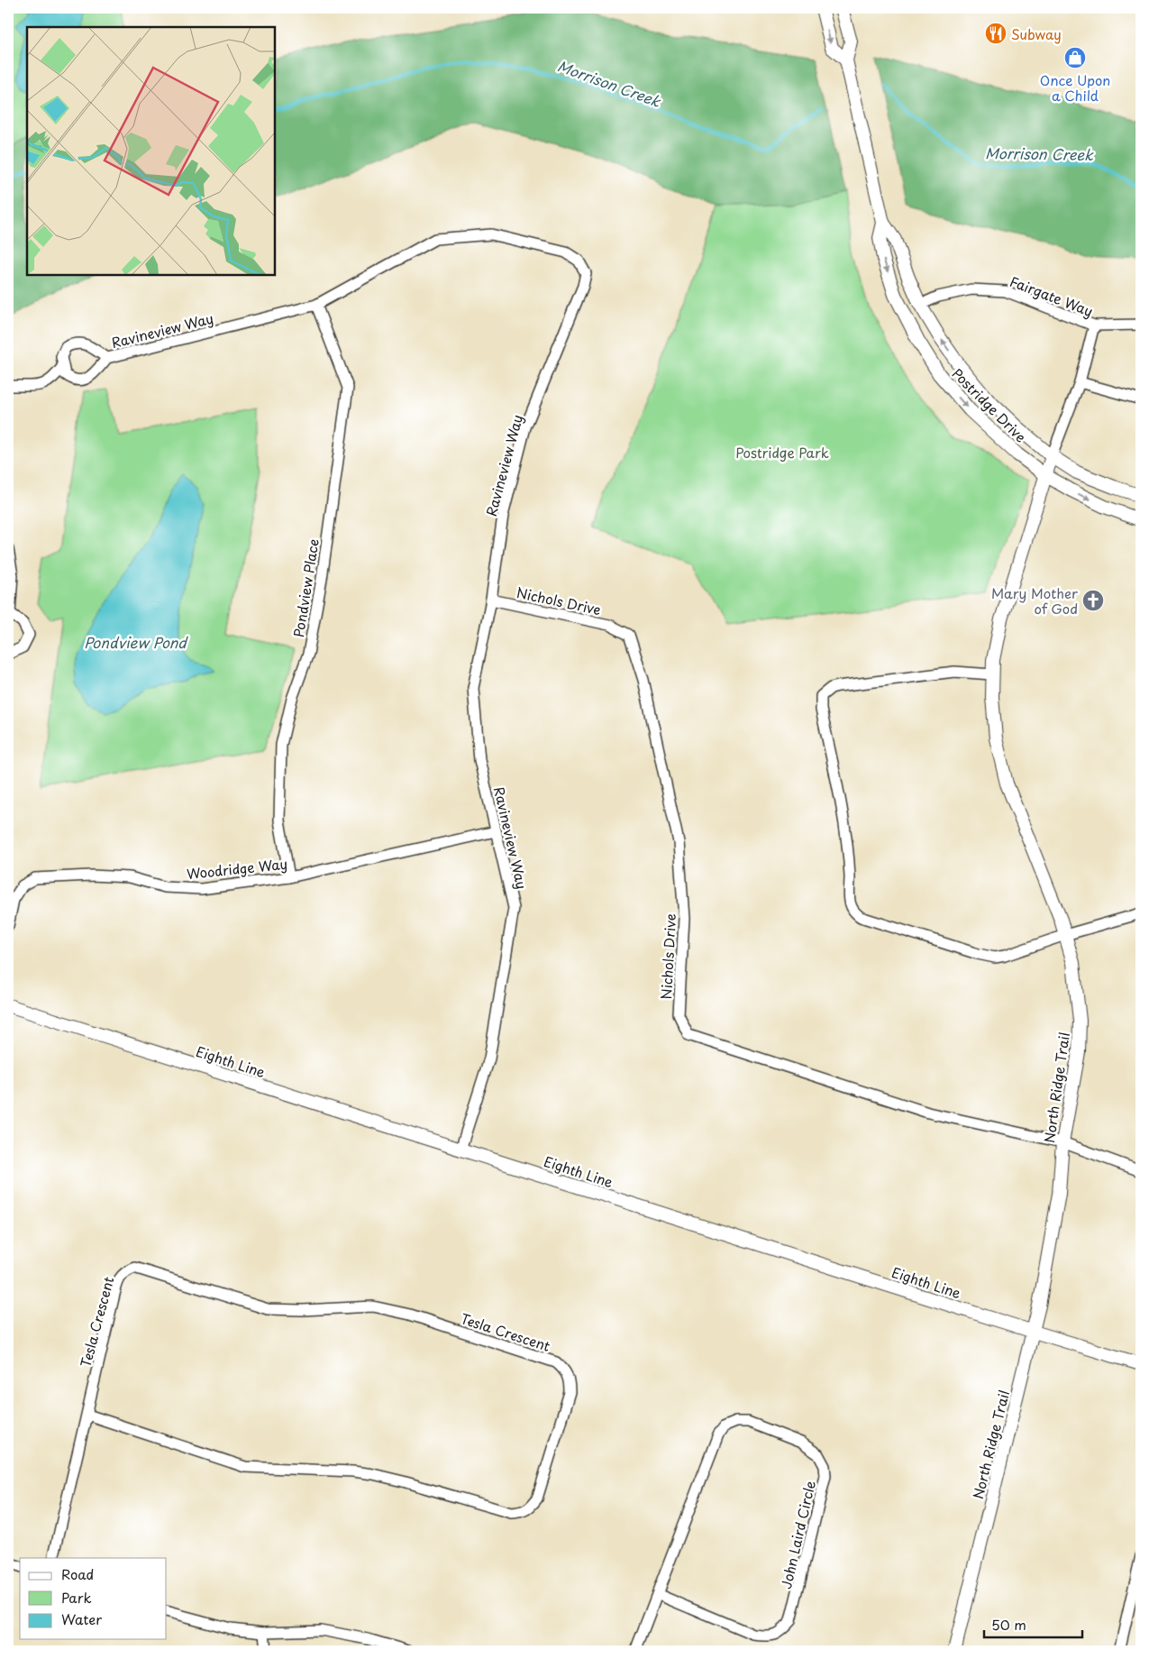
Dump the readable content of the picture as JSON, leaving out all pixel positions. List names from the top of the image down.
{
  "streets": {
    "street": [
      "Fairgate Way",
      "Ravineview Way",
      "Postridge Drive",
      "Pondview Place",
      "Nichols Drive",
      "Woodridge Way",
      "Eighth Line",
      "North Ridge Trail",
      "Tesla Crescent",
      "John Laird Circle"
    ]
  },
  "crossings": [
    ["Fairgate Way", "Postridge Drive"],
    ["Fairgate Way", "North Ridge Trail"],
    ["Ravineview Way", "Pondview Place"],
    ["Ravineview Way", "Nichols Drive"],
    ["Ravineview Way", "Woodridge Way"],
    ["Ravineview Way", "Eighth Line"],
    ["Postridge Drive", "North Ridge Trail"],
    ["Pondview Place", "Woodridge Way"],
    ["Nichols Drive", "North Ridge Trail"],
    ["Eighth Line", "North Ridge Trail"]
  ],
  "water": ["Morrison Creek", "Pondview Pond"],
  "parks": ["Postridge Park"],
  "places": {
    "restaurant": ["Subway"],
    "shop": ["Once Upon a Child"],
    "church": ["Mary Mother of God"]
  },
  "legend": ["Road", "Park", "Water"],
  "scale_bar": "50 m"
}
